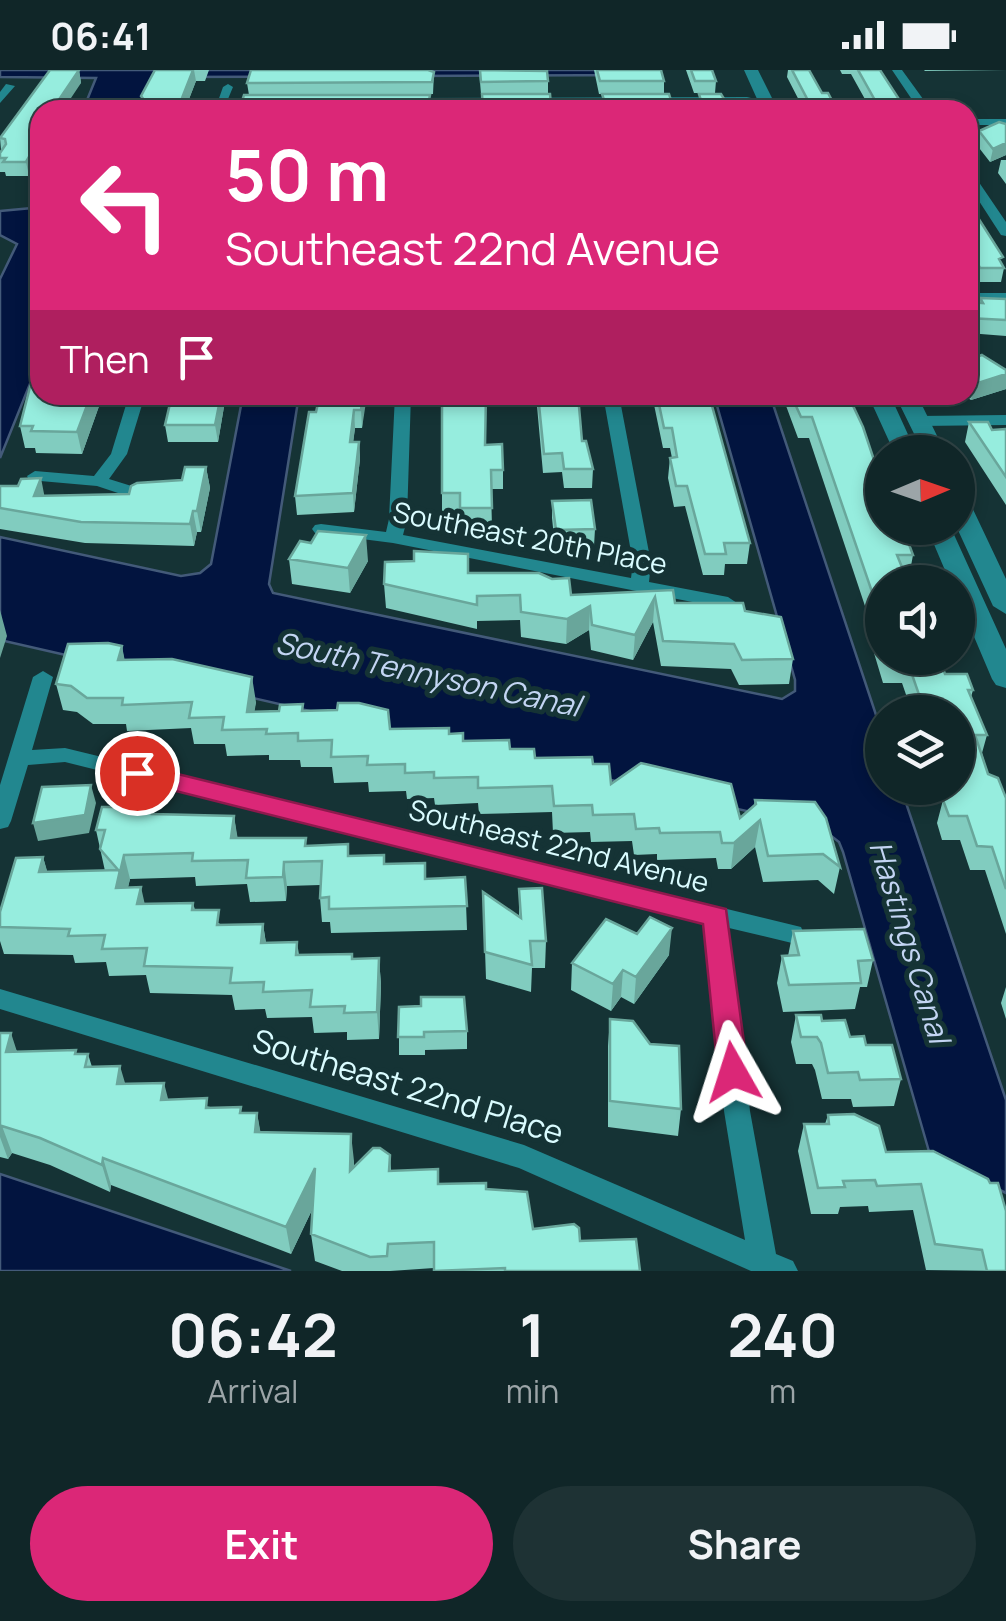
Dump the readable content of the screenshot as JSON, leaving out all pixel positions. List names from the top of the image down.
{
  "streets": {
    "street": ["Southeast 20th Place", "Southeast 22nd Avenue", "Southeast 22nd Place"]
  },
  "water": ["South Tennyson Canal", "Hastings Canal"],
  "north": "right",
  "page": {
    "status": "06:41",
    "turn": ["50 m", "Southeast 22nd Avenue"],
    "then": "Then",
    "eta": [
      "06:42",
      "Arrival",
      "1",
      "min",
      "240",
      "m"
    ],
    "buttons": ["Exit", "Share"]
  }
}
